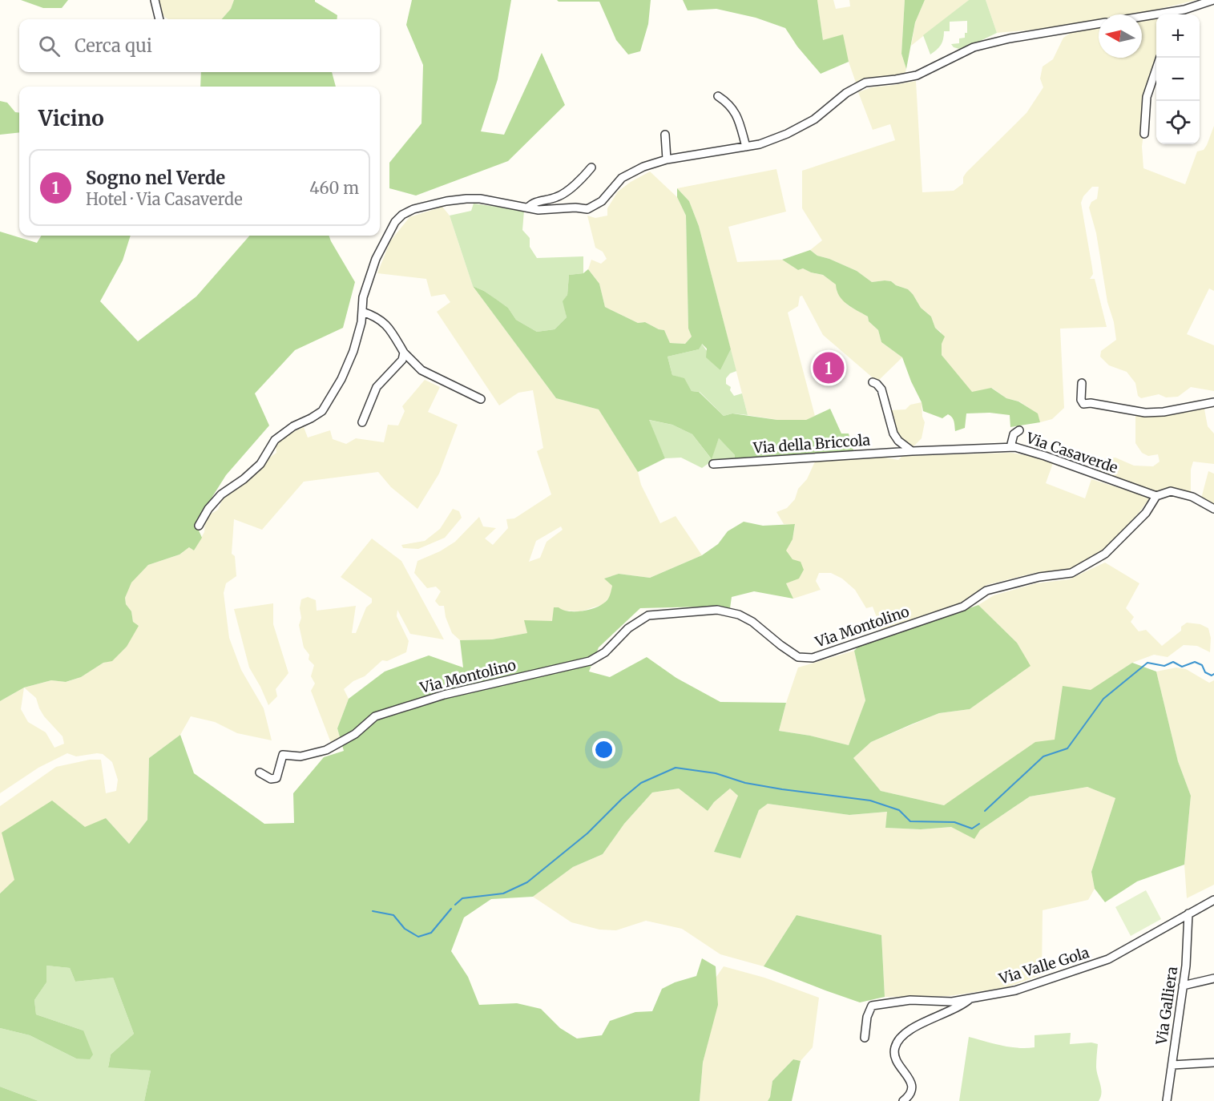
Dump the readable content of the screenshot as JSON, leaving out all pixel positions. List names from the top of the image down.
{
  "streets": {
    "street": [
      "Via della Briccola",
      "Via Casaverde",
      "Via Montolino",
      "Via Valle Gola",
      "Via Galliera"
    ]
  },
  "crossings": [
    ["Via della Briccola", "Via Casaverde"],
    ["Via Casaverde", "Via Montolino"],
    ["Via Valle Gola", "Via Galliera"]
  ],
  "north": "left",
  "page": {
    "map_buttons": ["+", "−"],
    "search": "Cerca qui",
    "heading": "Vicino",
    "list": [
      {
        "mark": "1",
        "name": "Sogno nel Verde",
        "note": "Hotel · Via Casaverde",
        "value": "460 m"
      }
    ],
    "pins": "1"
  }
}
